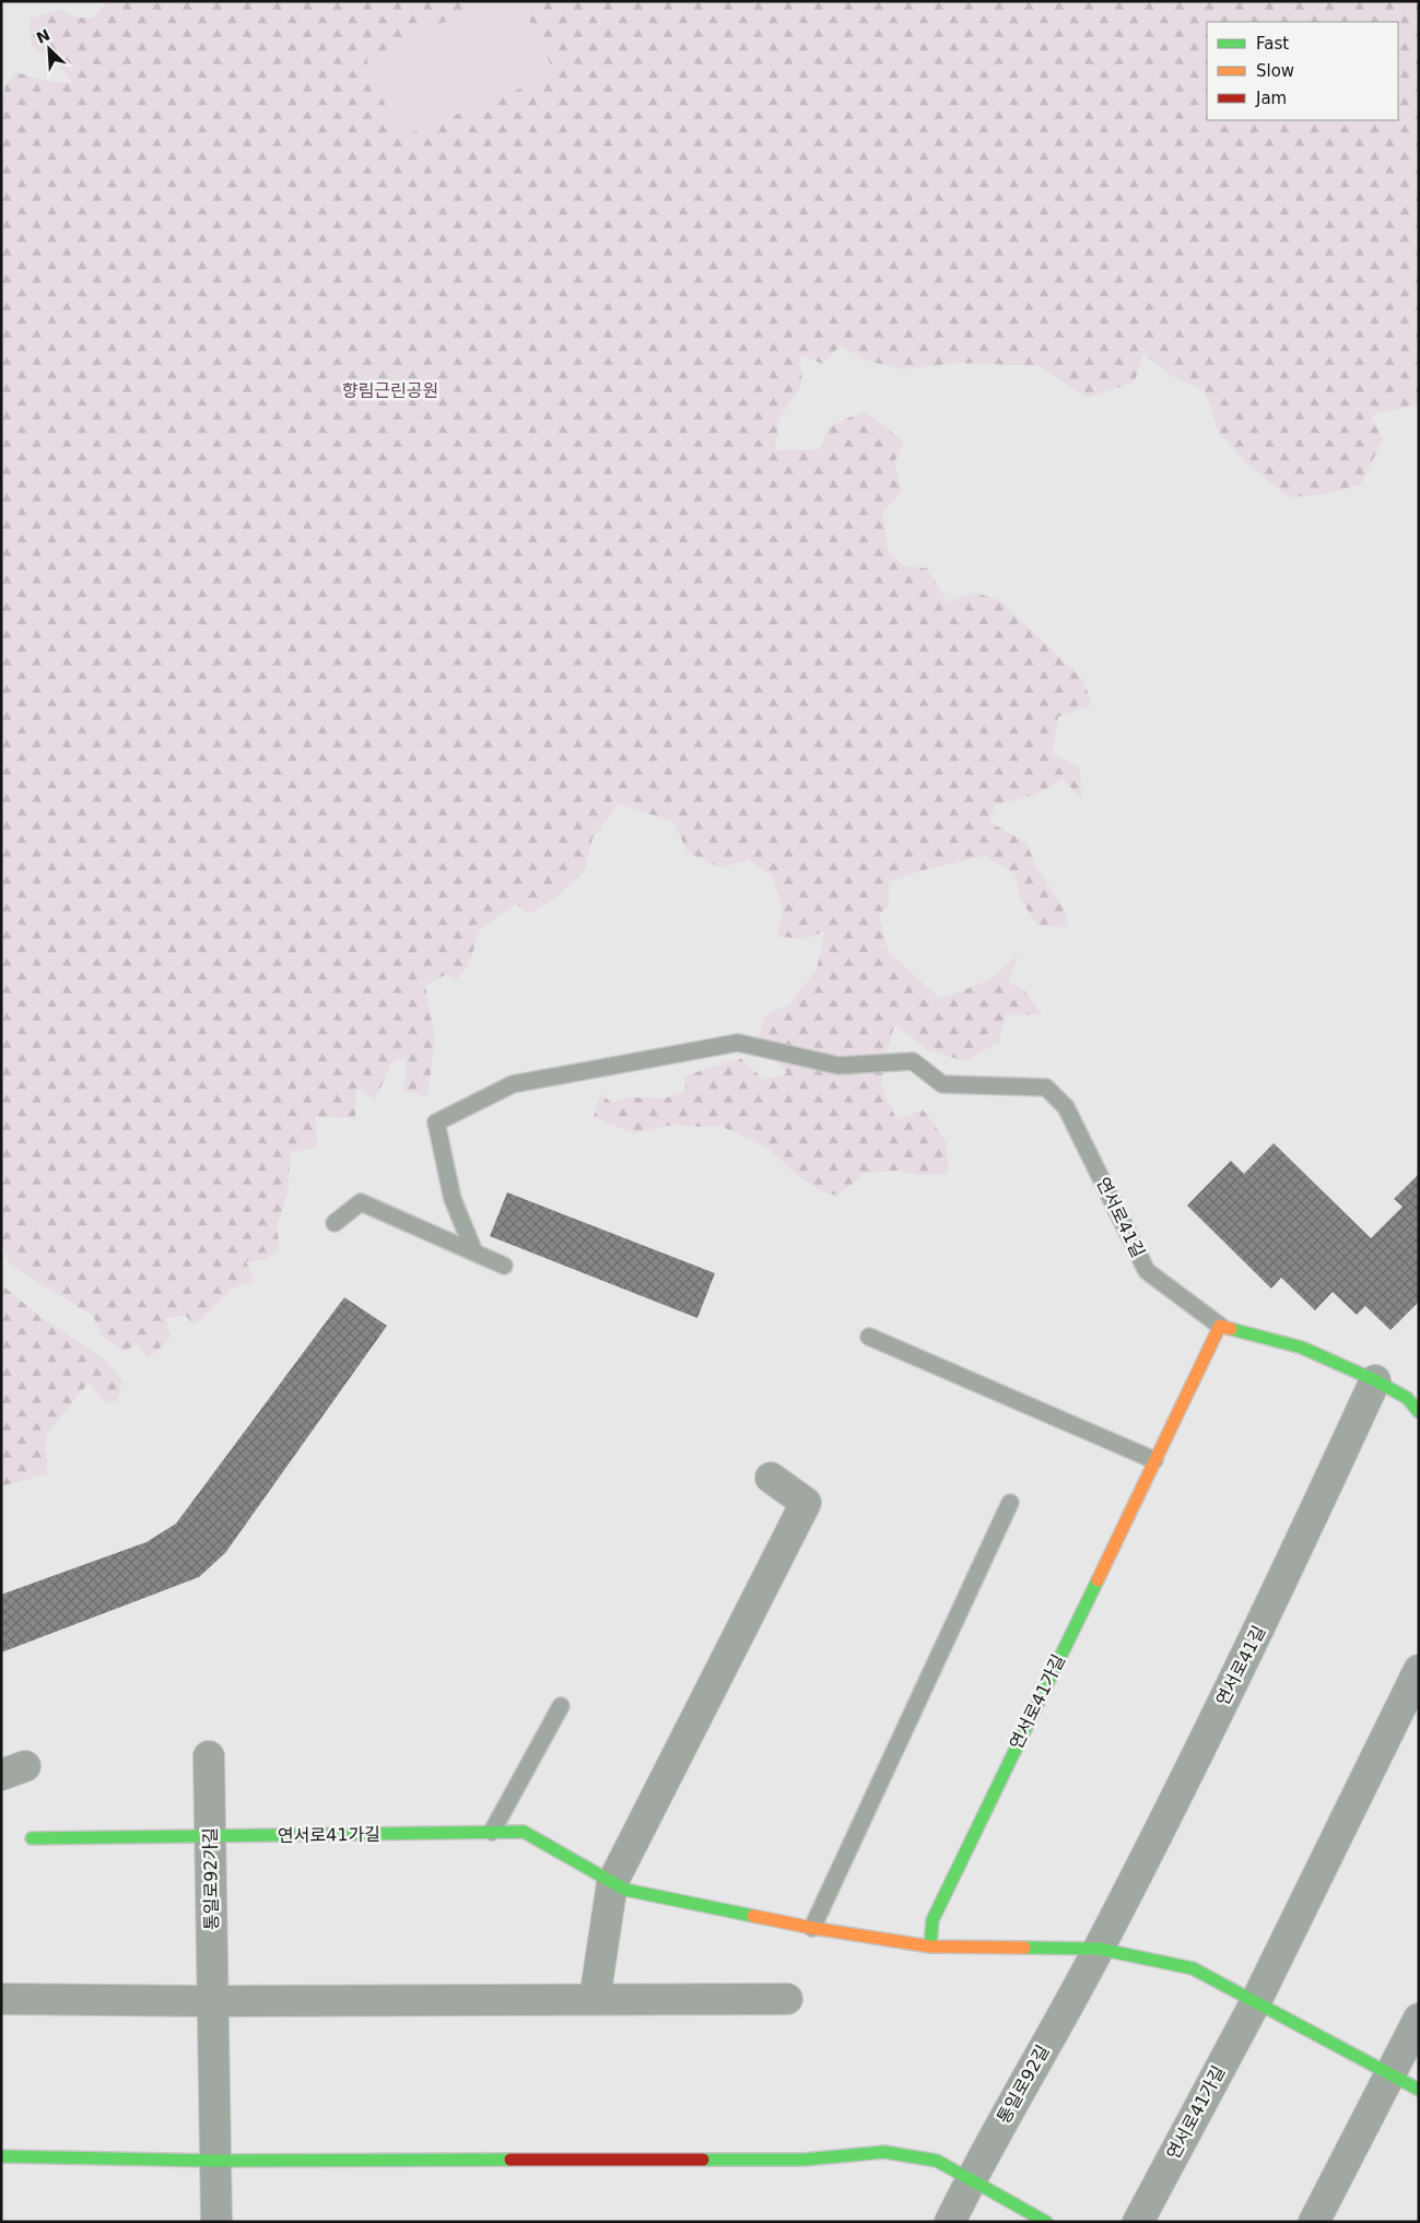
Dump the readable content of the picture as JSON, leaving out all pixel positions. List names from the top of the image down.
{
  "streets": {
    "street": [
      "연서로41길",
      "연서로41가길",
      "통일로92가길",
      "통일로92길"
    ]
  },
  "crossings": [
    ["연서로41길", "연서로41가길"],
    ["연서로41길", "통일로92길"],
    ["연서로41가길", "통일로92가길"],
    ["연서로41가길", "통일로92길"]
  ],
  "parks": ["향림근린공원"],
  "legend": ["Fast", "Slow", "Jam"],
  "north": "top left"
}
